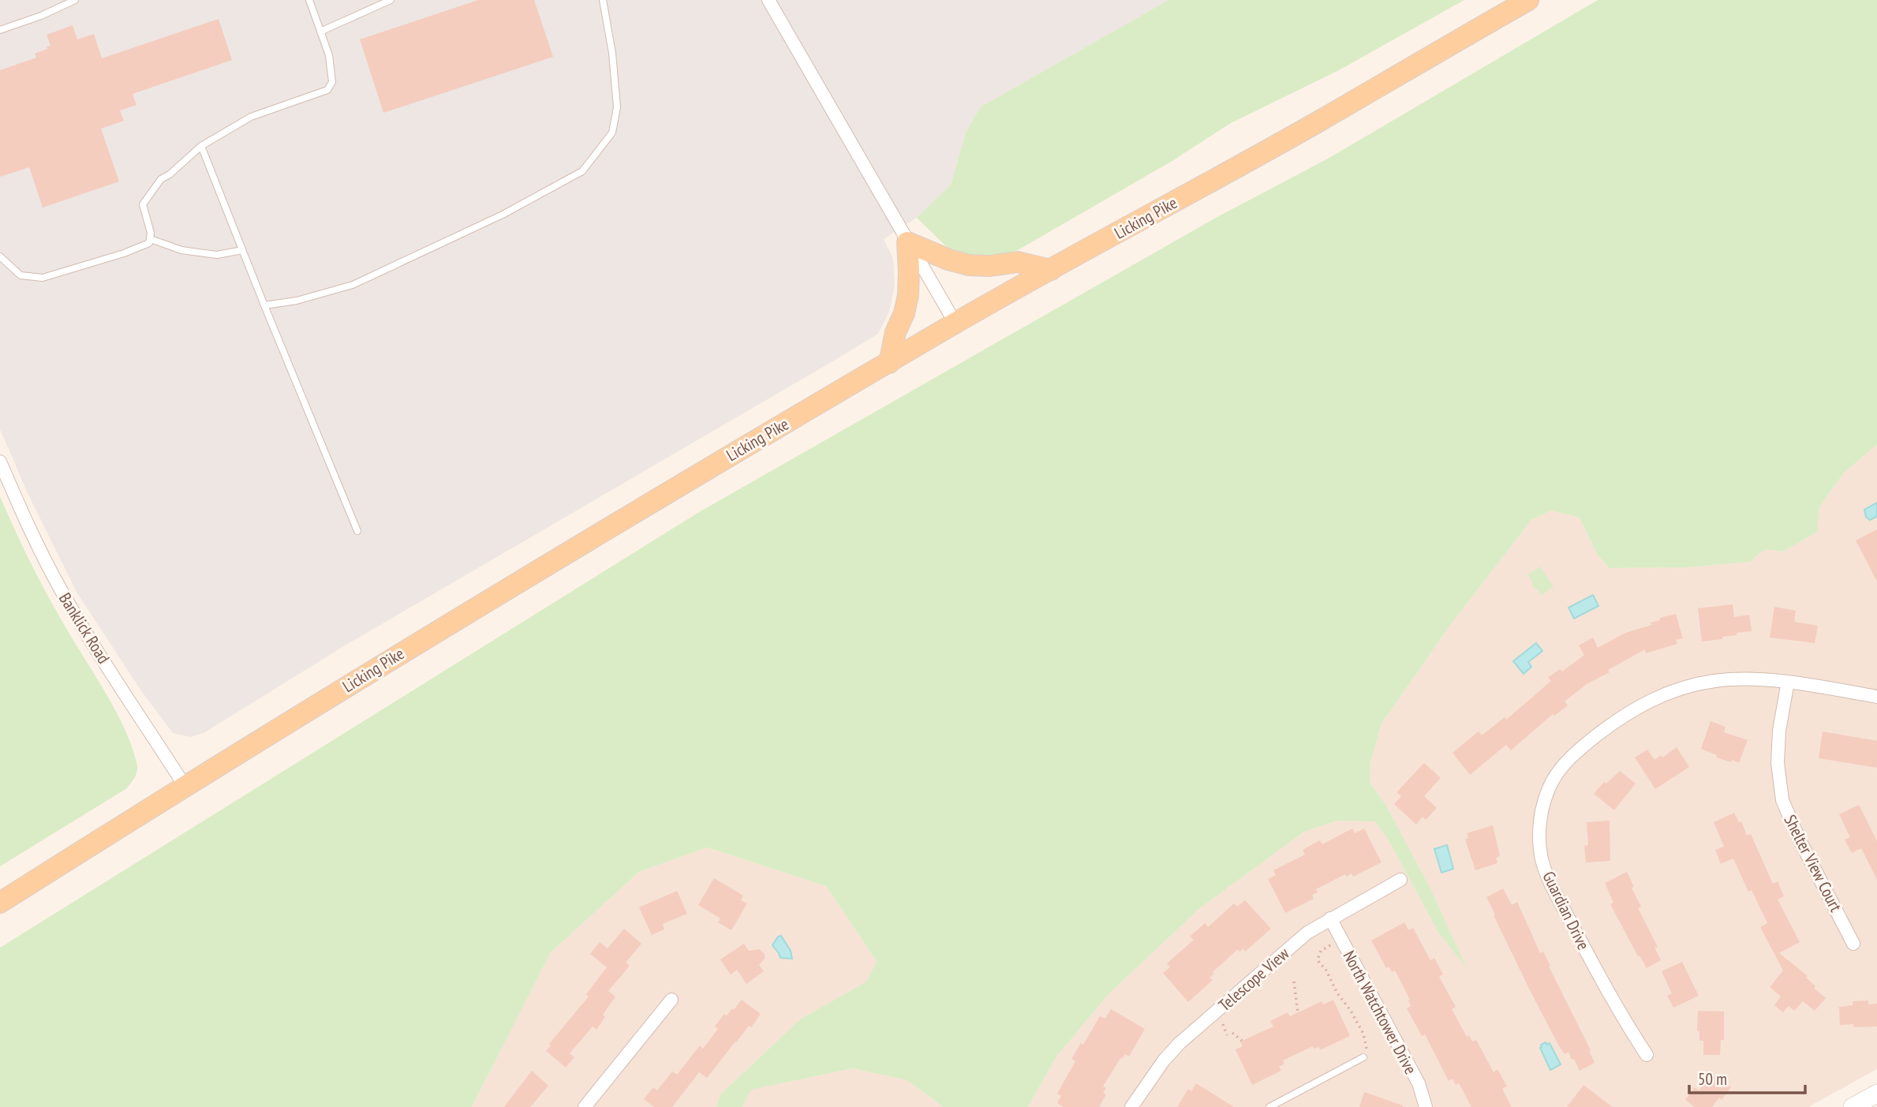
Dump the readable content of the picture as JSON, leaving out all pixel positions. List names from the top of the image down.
{
  "streets": {
    "main road": ["Licking Pike"],
    "street": [
      "Banklick Road",
      "Shelter View Court",
      "Guardian Drive",
      "Telescope View",
      "North Watchtower Drive"
    ]
  },
  "crossings": [
    ["Licking Pike", "Banklick Road"],
    ["Shelter View Court", "Guardian Drive"],
    ["Telescope View", "North Watchtower Drive"]
  ],
  "scale_bar": "50 m"
}
